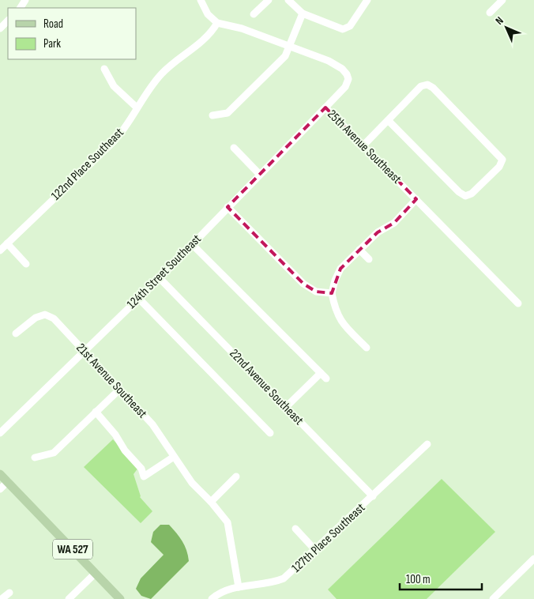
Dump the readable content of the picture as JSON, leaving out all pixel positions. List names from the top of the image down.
{
  "streets": {
    "main road": ["WA 527"],
    "street": [
      "25th Avenue Southeast",
      "122nd Place Southeast",
      "124th Street Southeast",
      "21st Avenue Southeast",
      "22nd Avenue Southeast",
      "127th Place Southeast"
    ]
  },
  "crossings": [
    ["25th Avenue Southeast", "122nd Place Southeast"],
    ["25th Avenue Southeast", "124th Street Southeast"],
    ["124th Street Southeast", "21st Avenue Southeast"],
    ["124th Street Southeast", "22nd Avenue Southeast"],
    ["21st Avenue Southeast", "127th Place Southeast"],
    ["22nd Avenue Southeast", "127th Place Southeast"]
  ],
  "legend": ["Road", "Park"],
  "scale_bar": "100 m",
  "north": "top left"
}
